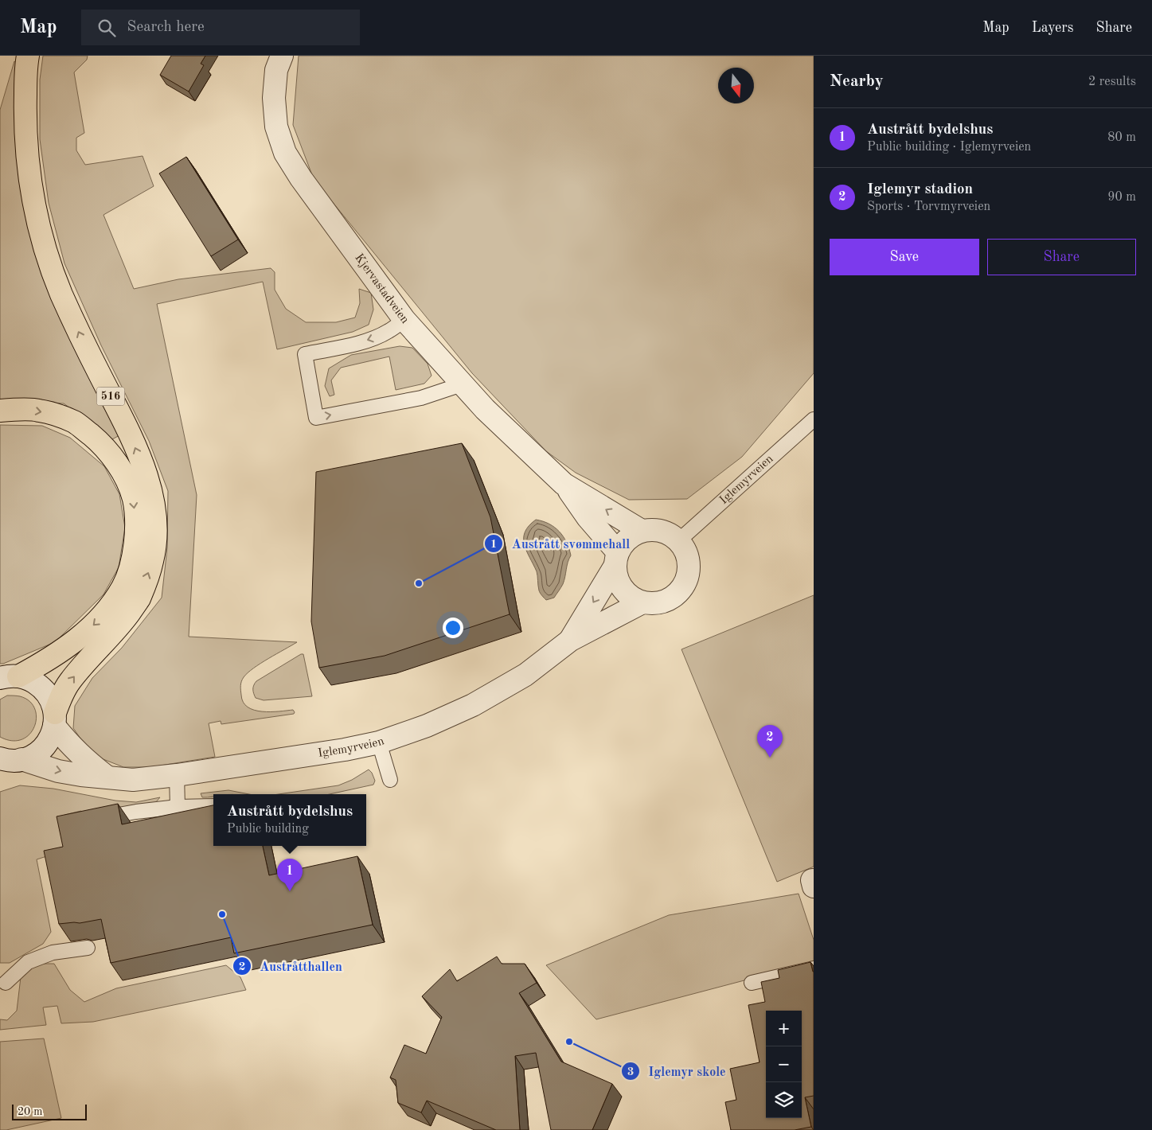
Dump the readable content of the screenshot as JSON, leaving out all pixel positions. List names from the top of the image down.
{
  "streets": {
    "main road": ["516"],
    "street": ["Kjervastadveien", "Iglemyrveien"]
  },
  "crossings": [
    ["Kjervastadveien", "Iglemyrveien"]
  ],
  "places": ["Austrått svømmehall", "Austråtthallen", "Iglemyr skole"],
  "scale_bar": "20 m",
  "north": "bottom",
  "page": {
    "header": "Map",
    "search": "Search here",
    "nav": ["Map", "Layers", "Share"],
    "heading": ["Nearby", "2 results"],
    "list": [
      {
        "mark": "1",
        "name": "Austrått bydelshus",
        "note": "Public building · Iglemyrveien",
        "value": "80 m"
      },
      {
        "mark": "2",
        "name": "Iglemyr stadion",
        "note": "Sports · Torvmyrveien",
        "value": "90 m"
      }
    ],
    "buttons": ["Save", "Share"],
    "pins": ["2", "1"],
    "popup": ["Austrått bydelshus", "Public building"],
    "map_buttons": ["+", "−"],
    "scale": "20 m"
  }
}
